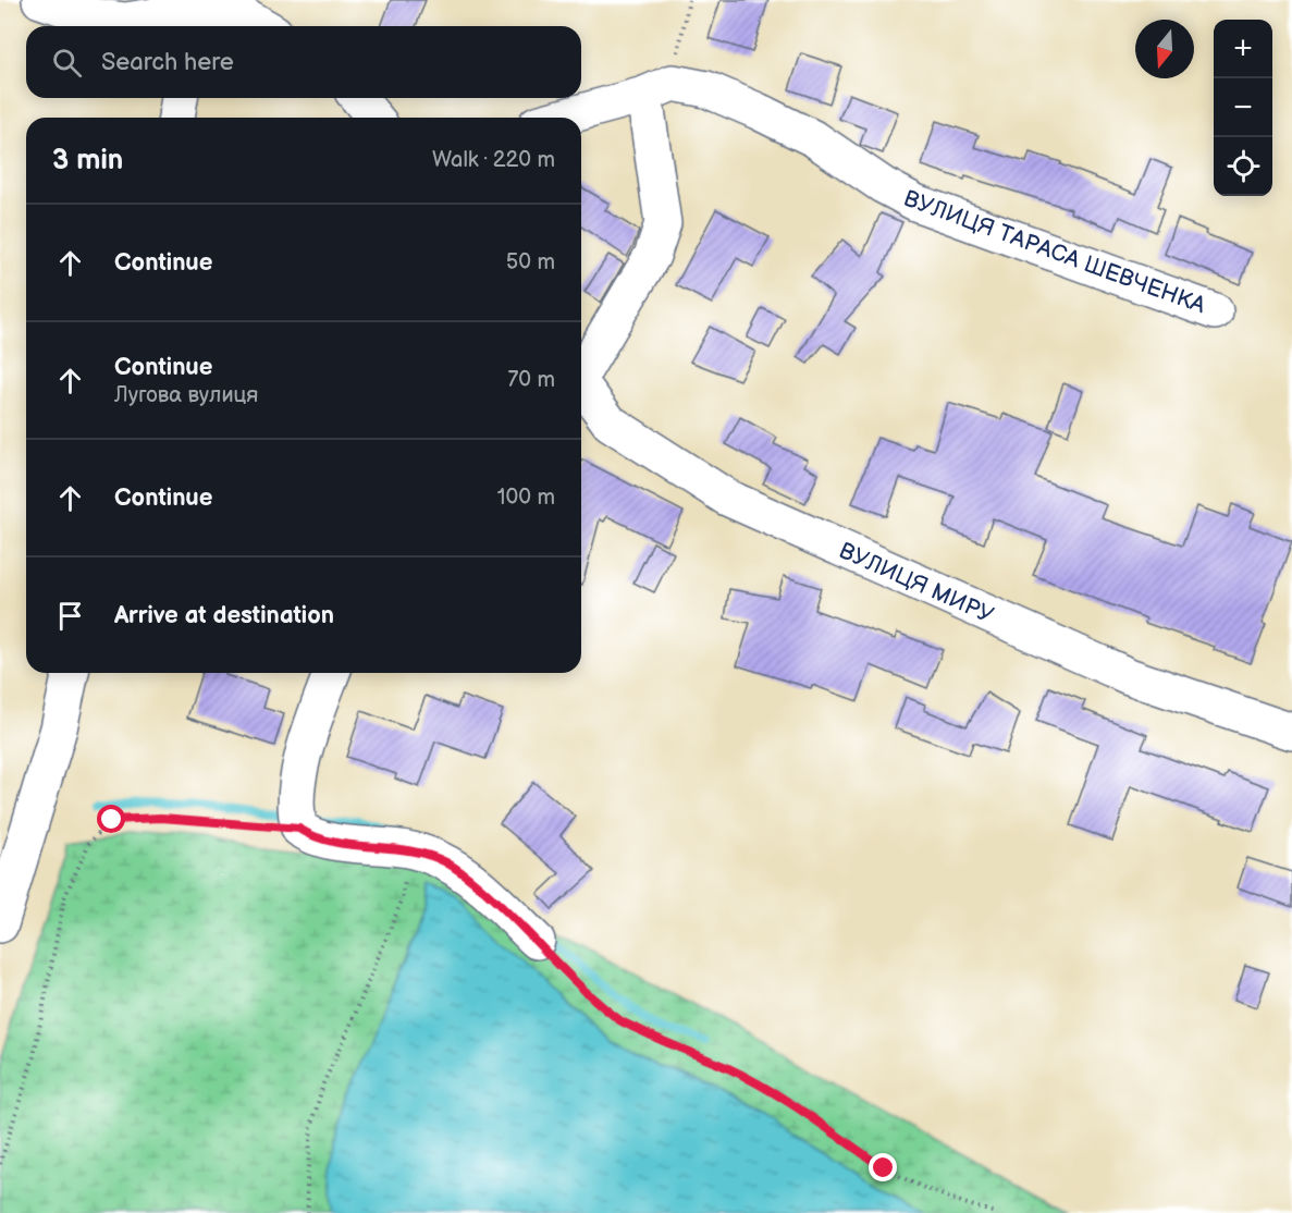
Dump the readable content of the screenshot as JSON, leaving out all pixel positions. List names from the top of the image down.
{
  "streets": {
    "main road": ["ВУЛИЦЯ ТАРАСА ШЕВЧЕНКА", "ВУЛИЦЯ МИРУ"]
  },
  "north": "bottom",
  "page": {
    "map_buttons": ["+", "−"],
    "search": "Search here",
    "heading": ["3 min", "Walk · 220 m"],
    "list": [
      ["Continue", "50 m"],
      ["Continue", "Лугова вулиця", "70 m"],
      ["Continue", "100 m"],
      "Arrive at destination"
    ]
  }
}
